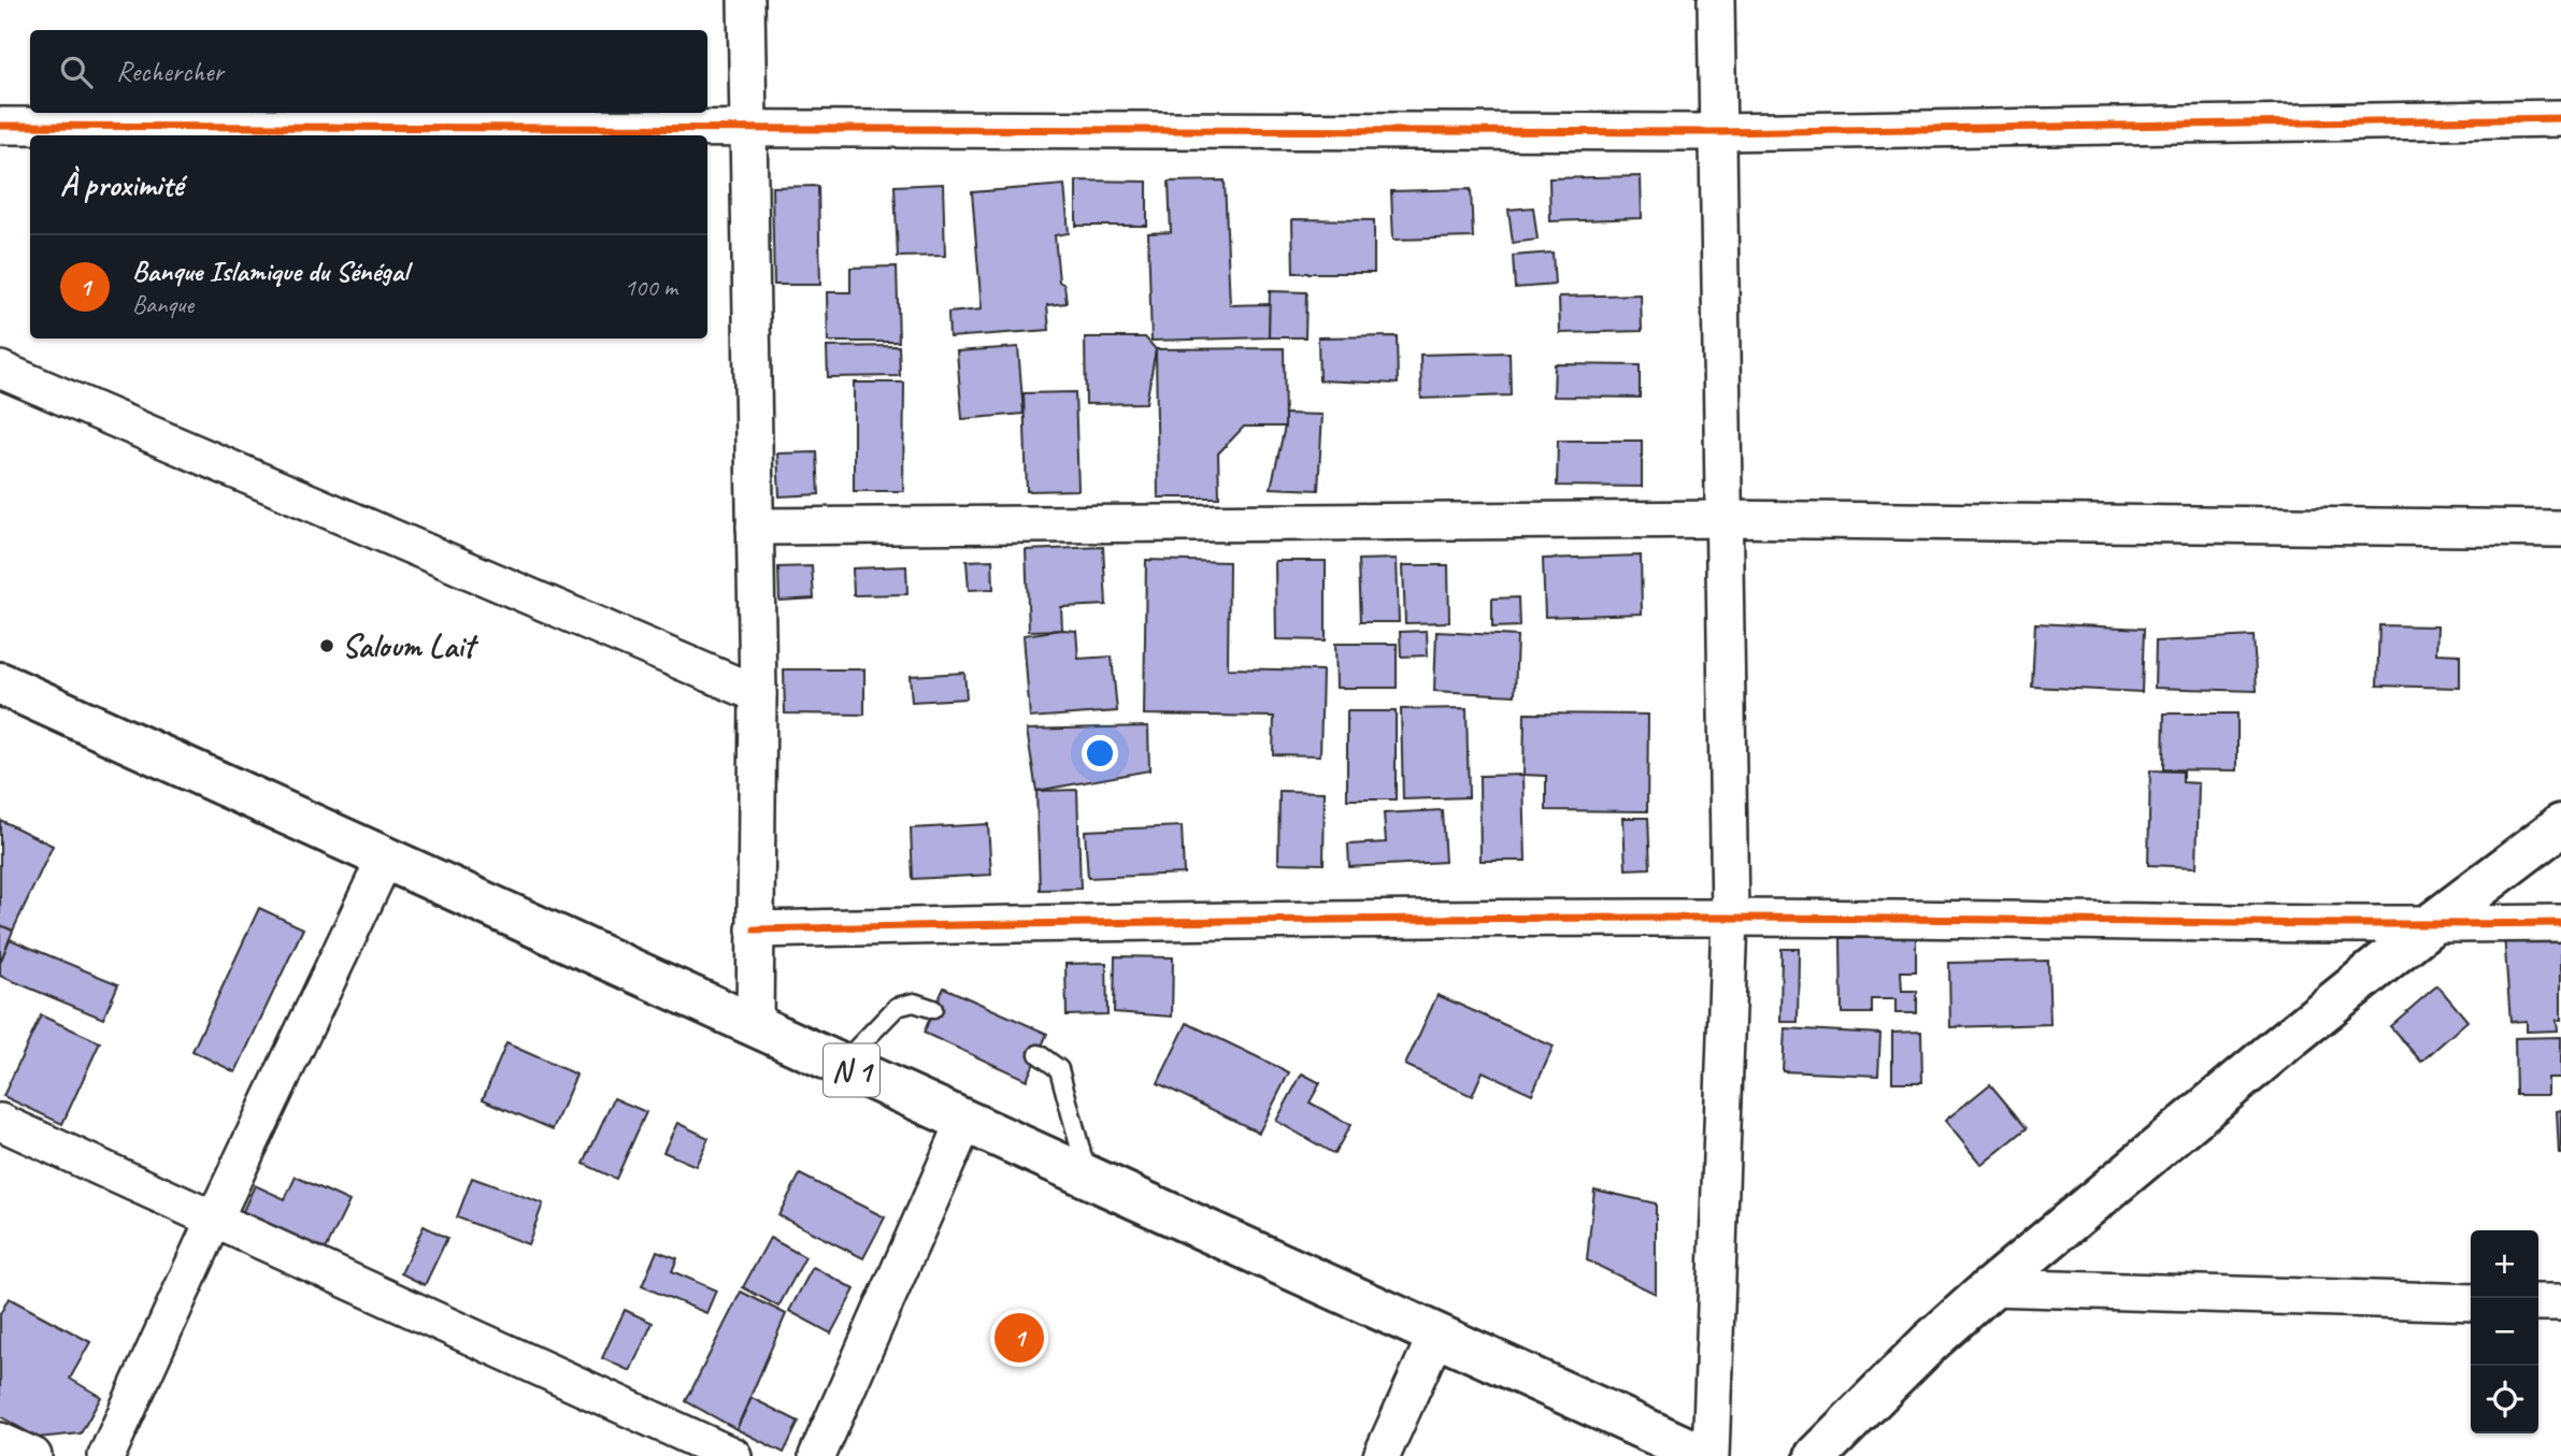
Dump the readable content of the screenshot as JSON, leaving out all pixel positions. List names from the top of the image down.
{
  "streets": {
    "main road": ["N 1"]
  },
  "places": ["Saloum Lait"],
  "page": {
    "search": "Rechercher",
    "heading": "À proximité",
    "list": [
      {
        "mark": "1",
        "name": "Banque Islamique du Sénégal",
        "note": "Banque",
        "value": "100 m"
      }
    ],
    "map_buttons": ["+", "−"],
    "pins": "1"
  }
}
